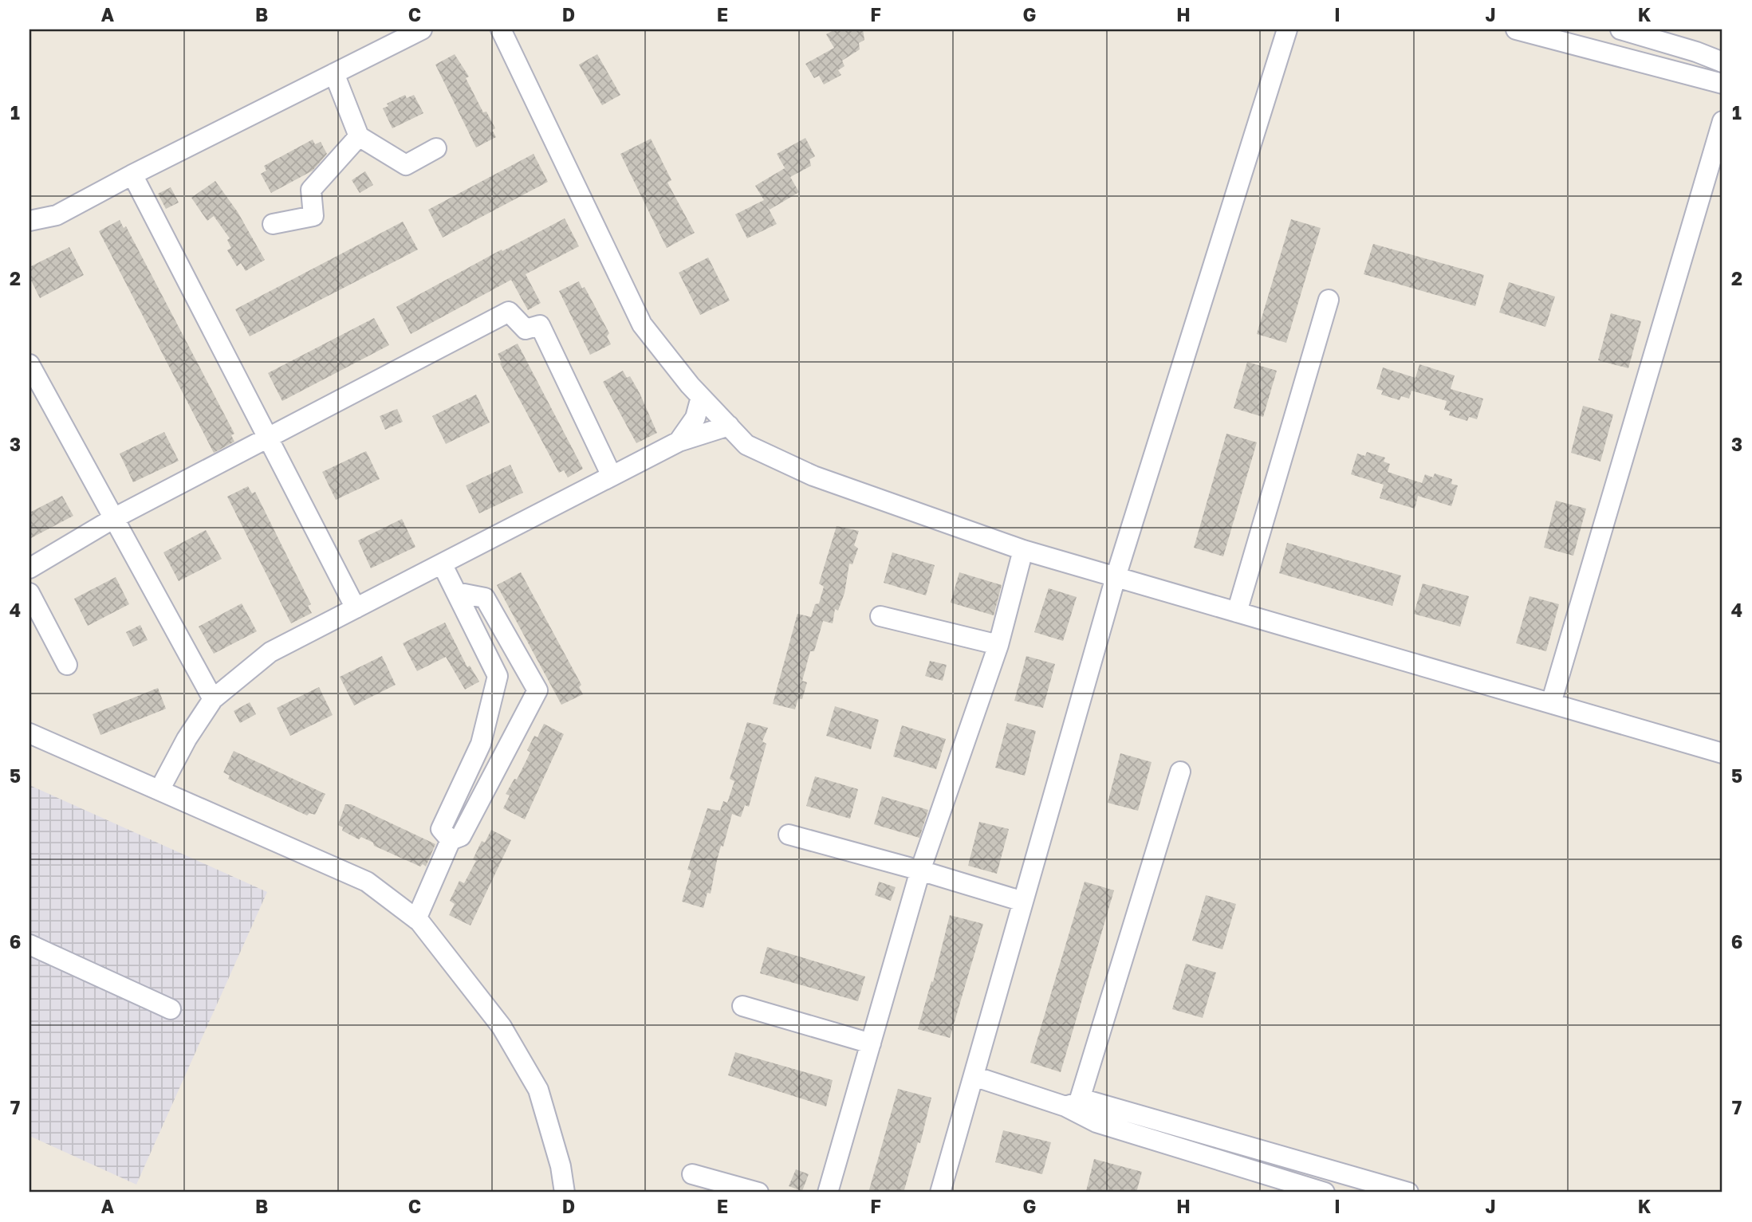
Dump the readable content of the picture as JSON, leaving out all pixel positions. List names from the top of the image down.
{
  "grid": {
    "columns": [
      "A",
      "B",
      "C",
      "D",
      "E",
      "F",
      "G",
      "H",
      "I",
      "J",
      "K"
    ],
    "rows": [
      "1",
      "2",
      "3",
      "4",
      "5",
      "6",
      "7"
    ]
  }
}
